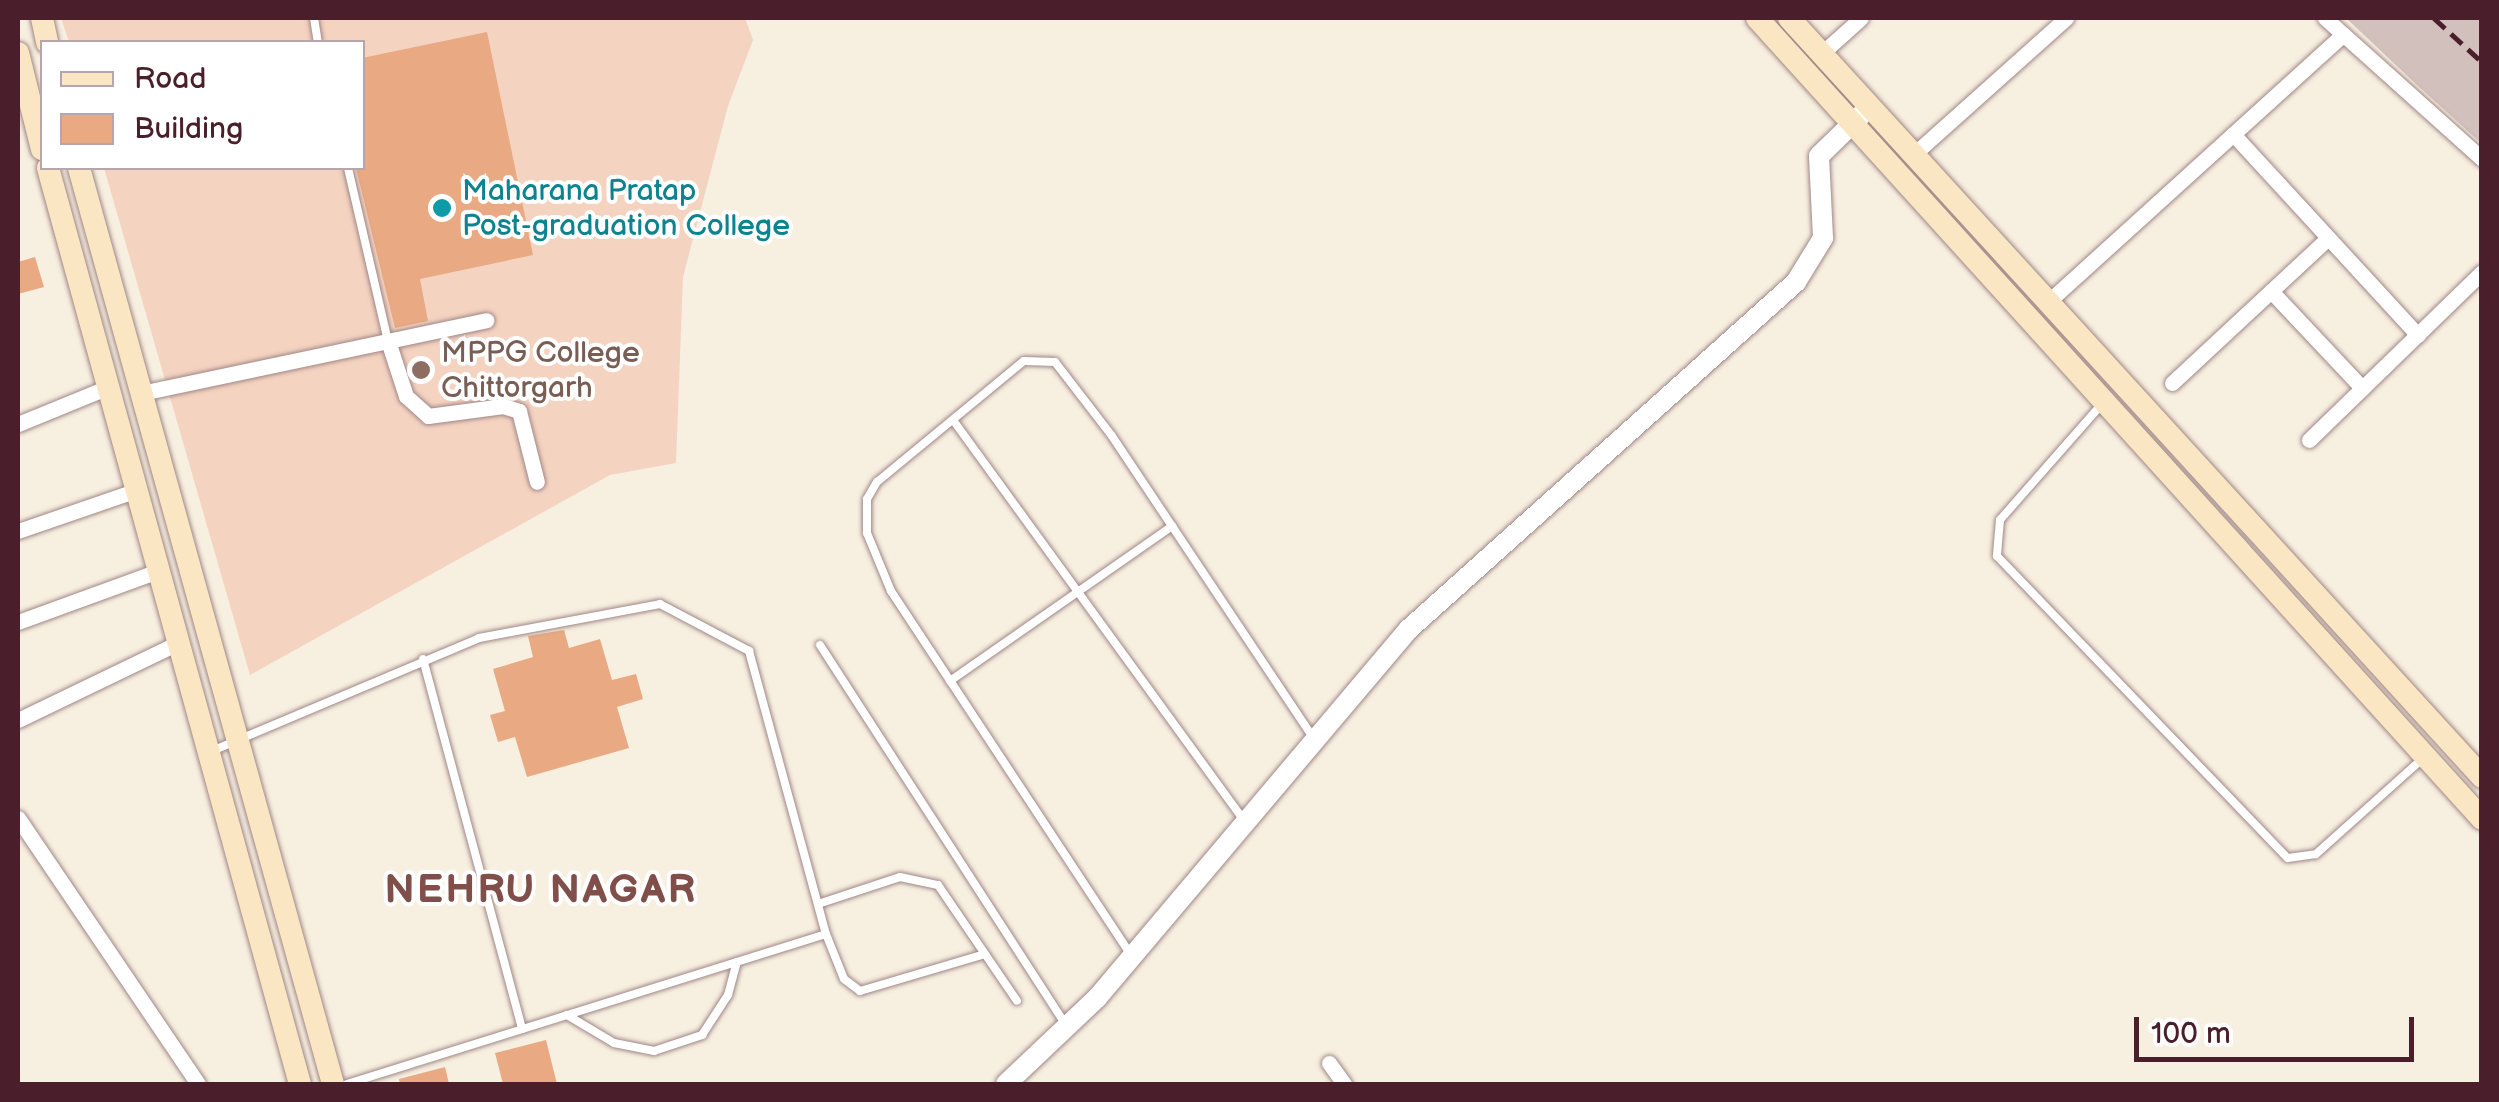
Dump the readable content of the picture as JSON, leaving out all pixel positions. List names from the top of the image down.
{
  "districts": ["NEHRU NAGAR"],
  "places": ["Maharana Pratap Post-graduation College", "MPPG College Chittorgarh"],
  "legend": ["Road", "Building"],
  "scale_bar": "100 m"
}
